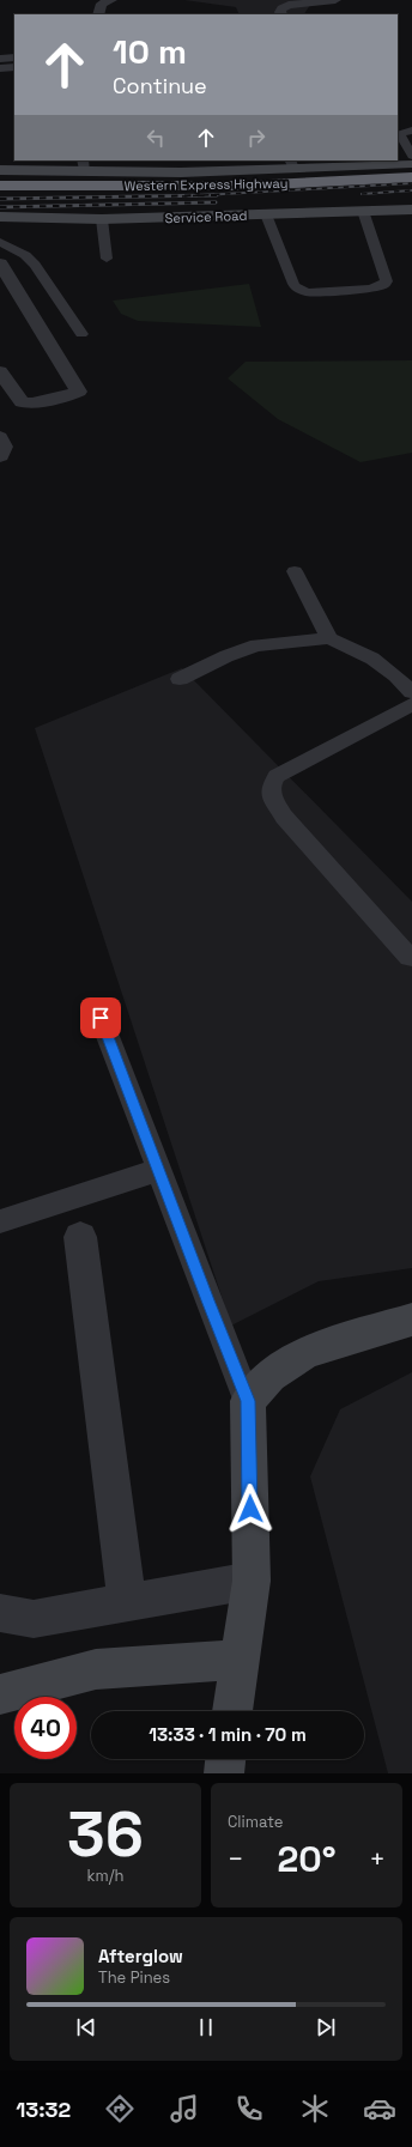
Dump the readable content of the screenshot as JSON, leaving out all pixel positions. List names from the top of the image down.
{
  "streets": {
    "highway": ["Western Express Highway"],
    "main road": ["Service Road"]
  },
  "page": {
    "turn": ["10 m", "Continue"],
    "limit": "40",
    "trip": "13:33 · 1 min · 70 m",
    "tile": [
      ["36", "km/h"],
      "Climate"
    ],
    "heat": ["−", "20°", "+"],
    "song": ["Afterglow", "The Pines"],
    "tabs": "13:32"
  }
}
